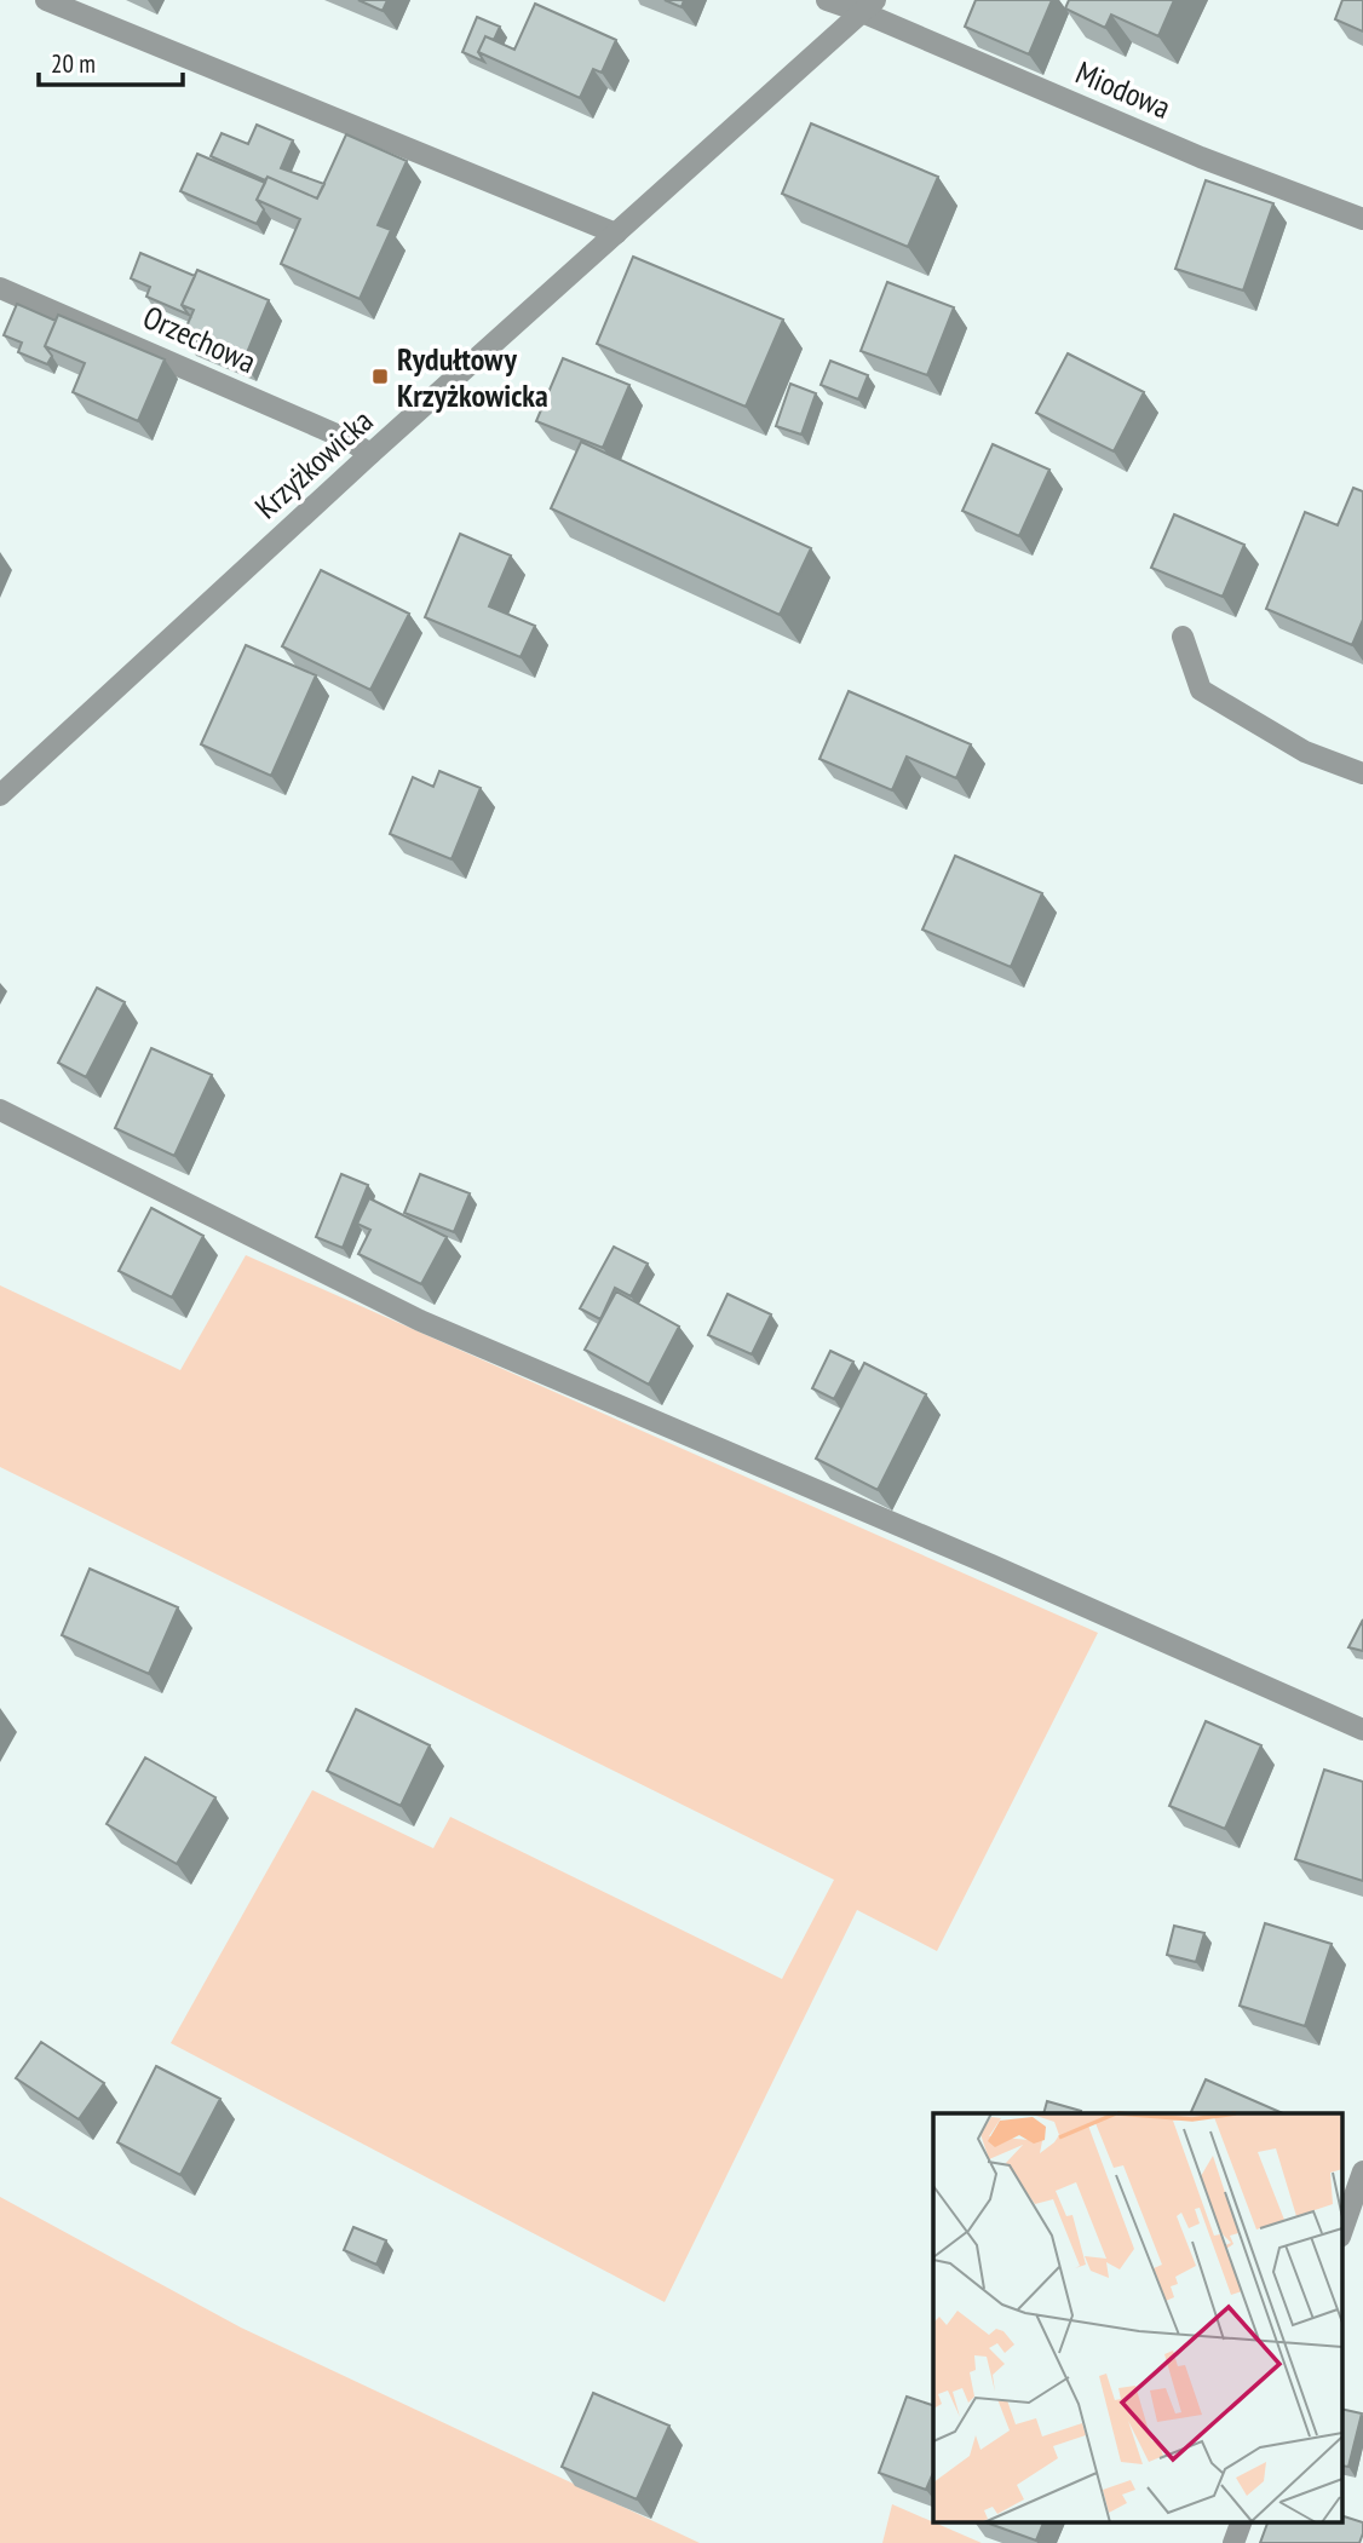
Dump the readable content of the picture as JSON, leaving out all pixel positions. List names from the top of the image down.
{
  "streets": {
    "street": ["Miodowa", "Orzechowa", "Krzyżkowicka"]
  },
  "crossings": [
    ["Miodowa", "Krzyżkowicka"],
    ["Orzechowa", "Krzyżkowicka"]
  ],
  "places": {
    "transit": ["Rydułtowy Krzyżkowicka"]
  },
  "scale_bar": "20 m"
}
